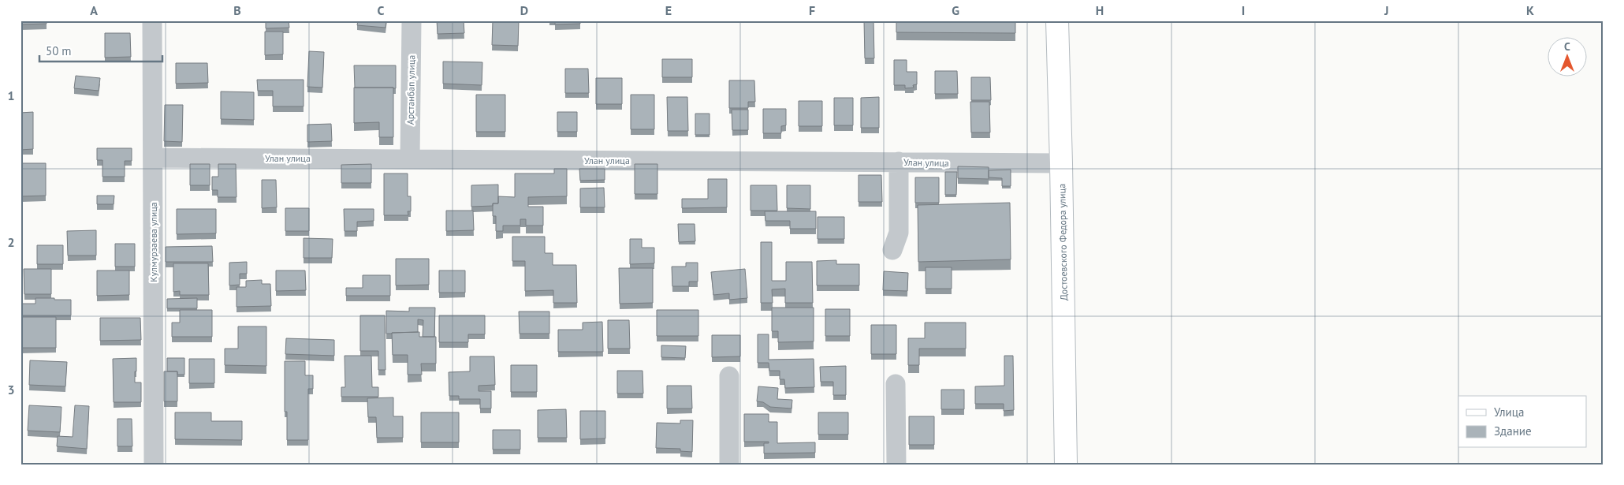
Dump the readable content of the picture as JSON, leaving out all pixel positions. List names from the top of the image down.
{
  "streets": {
    "main road": ["Достоевского Федора улица"],
    "street": ["Арстанбап улица", "Улан улица", "Кулмурзаева улица"]
  },
  "crossings": [
    ["Арстанбап улица", "Улан улица"],
    ["Улан улица", "Кулмурзаева улица"],
    ["Улан улица", "Достоевского Федора улица"]
  ],
  "legend": ["Улица", "Здание"],
  "scale_bar": "50 m",
  "north": "top",
  "grid": {
    "columns": [
      "A",
      "B",
      "C",
      "D",
      "E",
      "F",
      "G",
      "H",
      "I",
      "J",
      "K"
    ],
    "rows": ["1", "2", "3"]
  }
}
